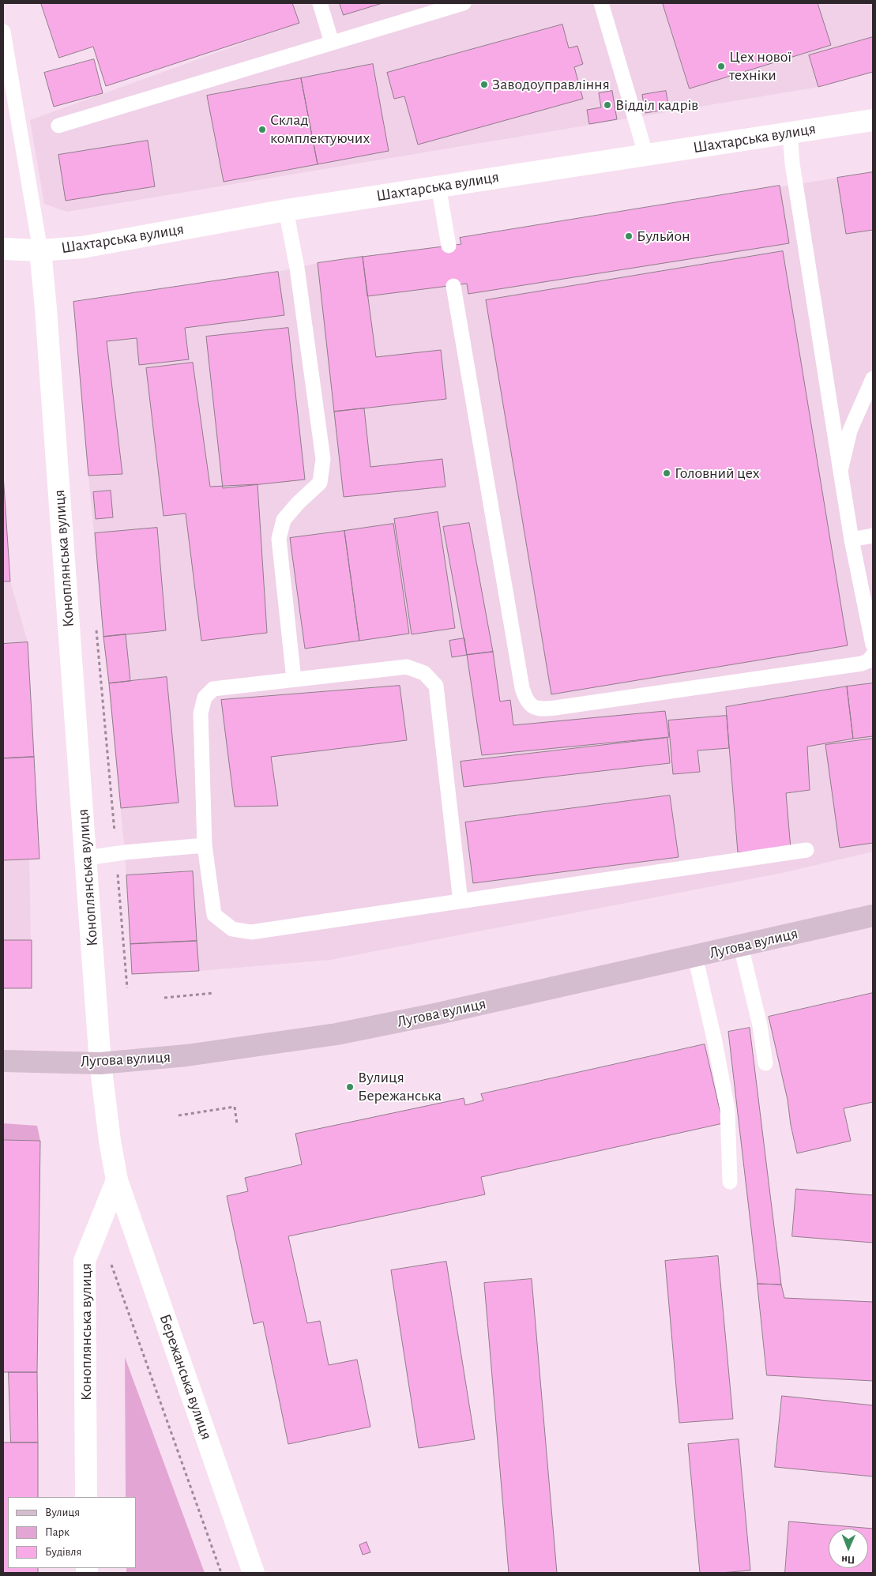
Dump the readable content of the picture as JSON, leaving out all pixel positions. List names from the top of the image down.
{
  "streets": {
    "main road": ["Лугова вулиця"],
    "street": ["Шахтарська вулиця", "Коноплянська вулиця", "Бережанська вулиця"]
  },
  "crossings": [
    ["Шахтарська вулиця", "Коноплянська вулиця"],
    ["Коноплянська вулиця", "Лугова вулиця"],
    ["Коноплянська вулиця", "Бережанська вулиця"]
  ],
  "places": [
    "Цех нової техніки",
    "Заводоуправління",
    "Відділ кадрів",
    "Склад комплектуючих",
    "Бульйон",
    "Головний цех",
    "Вулиця Бережанська"
  ],
  "legend": ["Вулиця", "Парк", "Будівля"],
  "north": "bottom"
}
